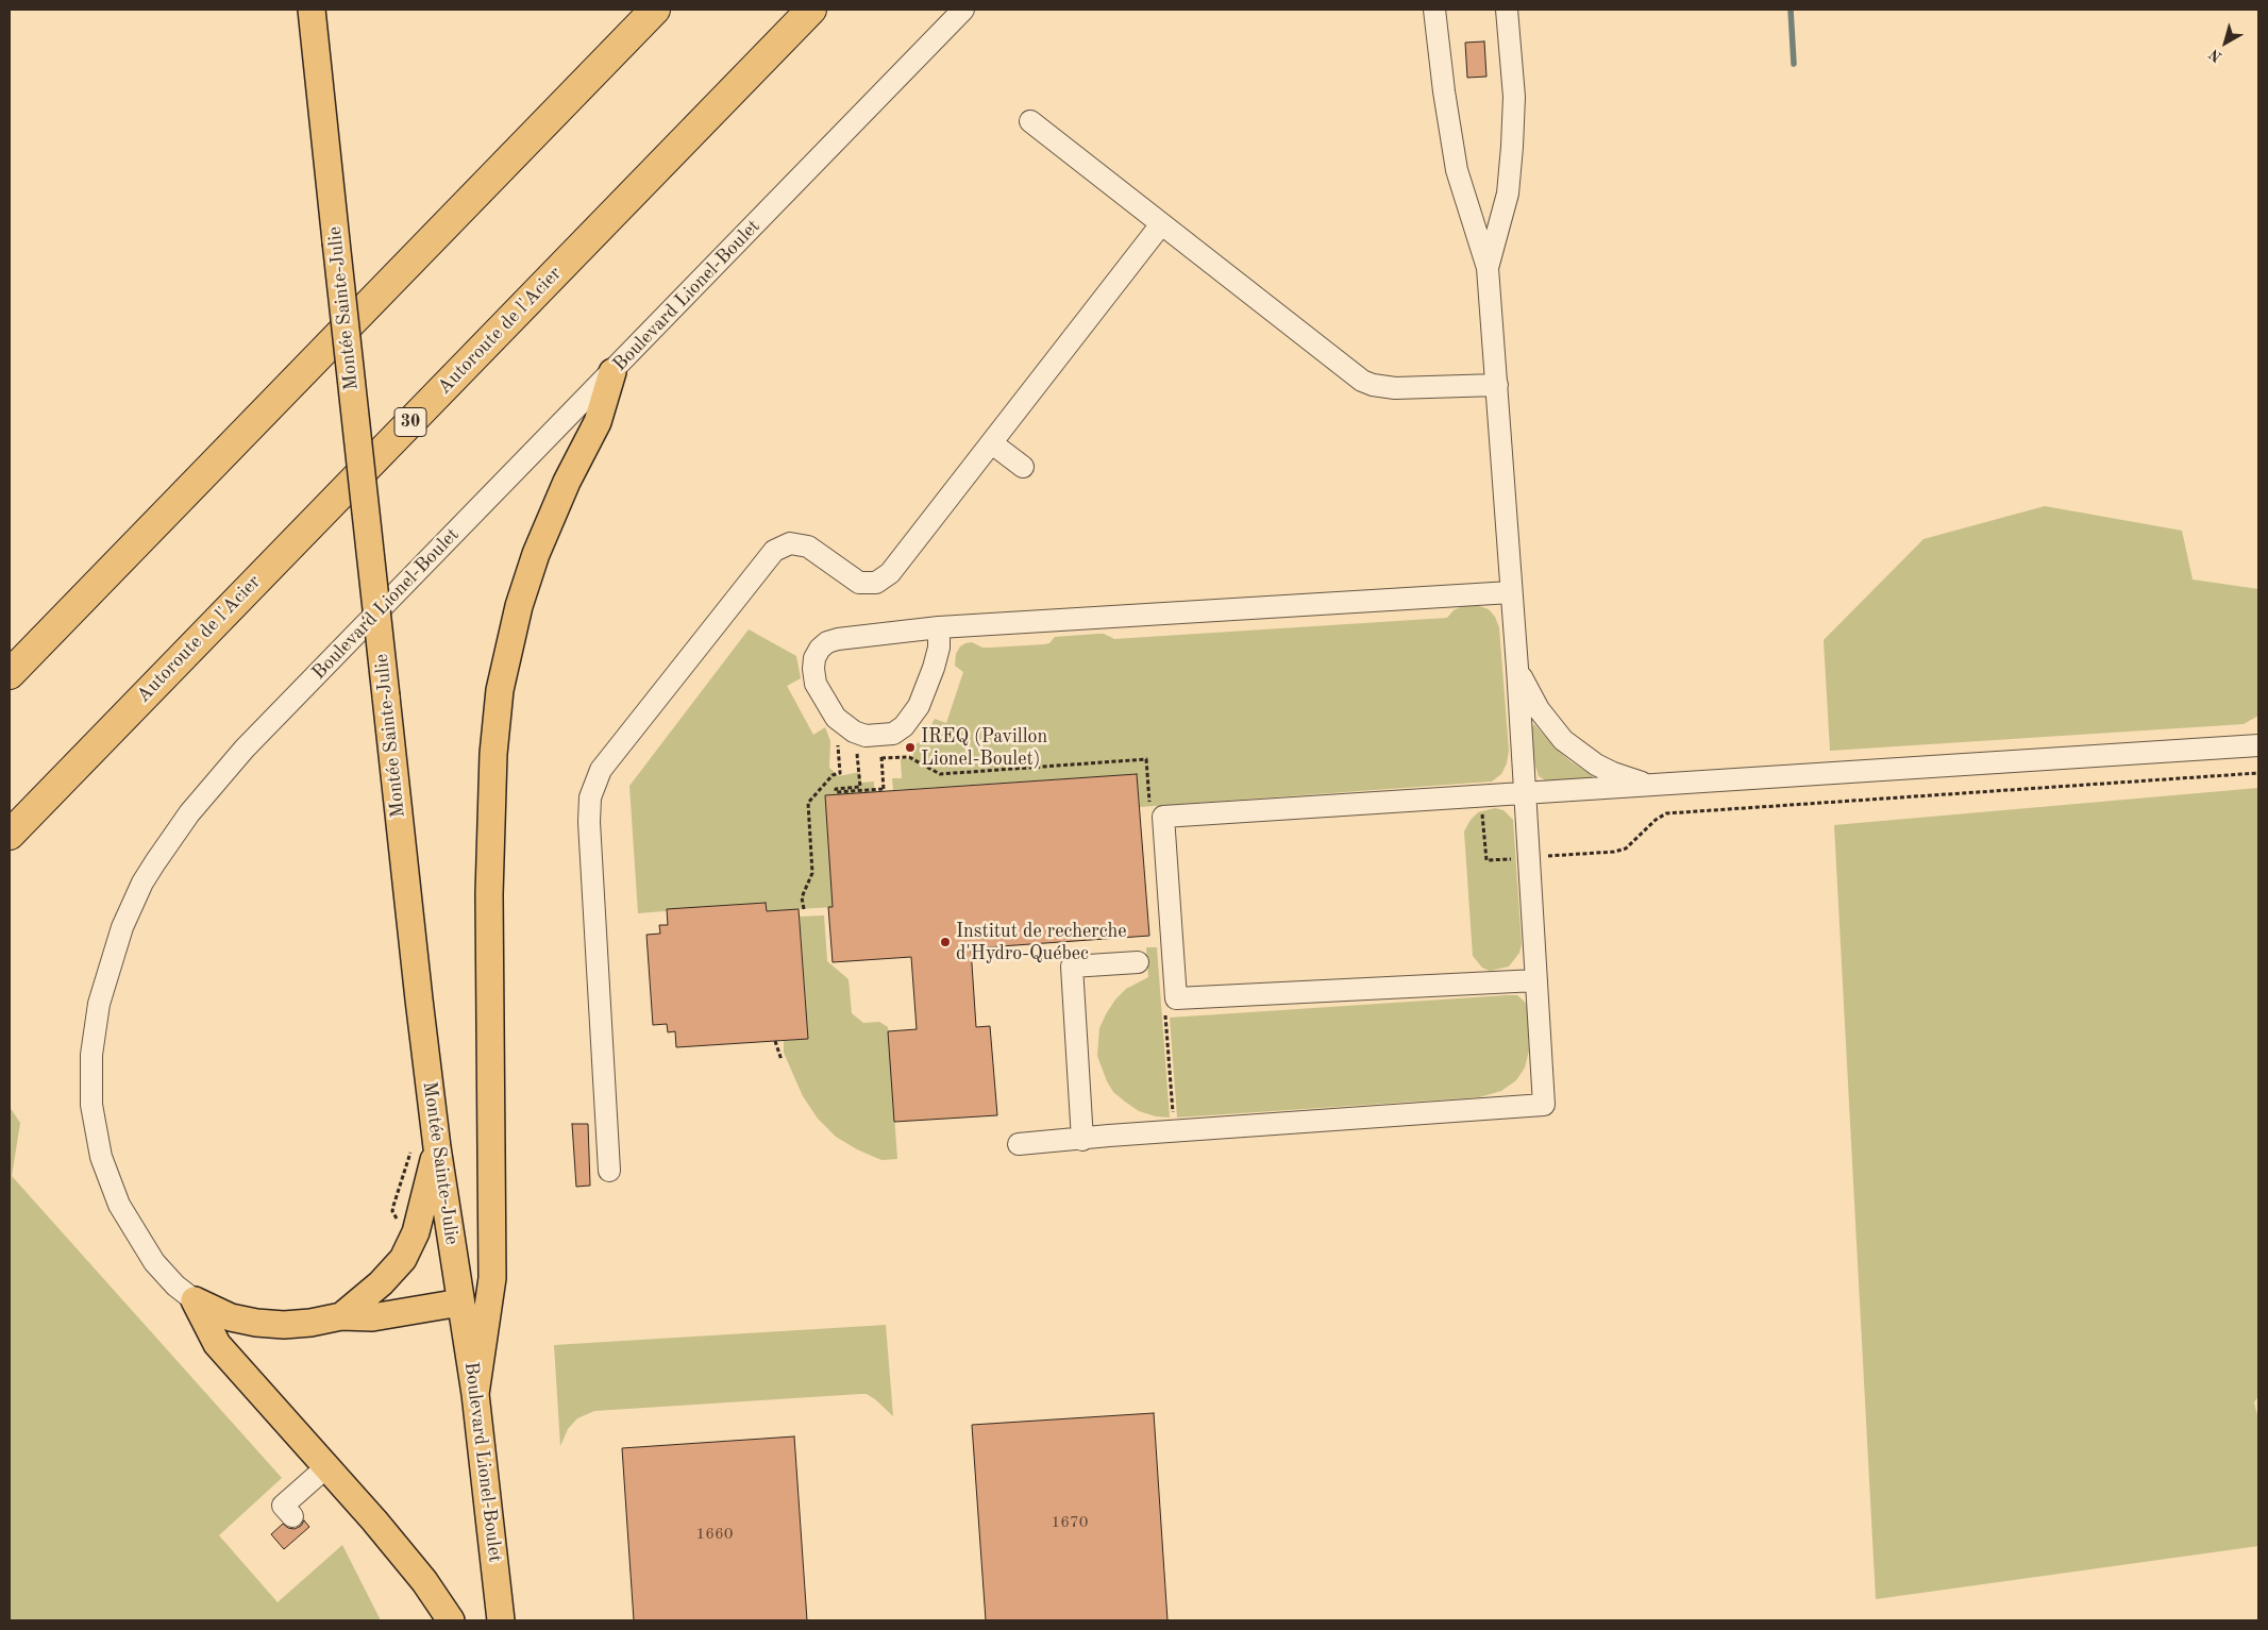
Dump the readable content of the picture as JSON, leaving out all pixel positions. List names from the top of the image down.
{
  "streets": {
    "highway": ["Autoroute de l'Acier", "30"],
    "main road": ["Boulevard Lionel-Boulet", "Montée Sainte-Julie"]
  },
  "crossings": [
    ["Boulevard Lionel-Boulet", "Montée Sainte-Julie"]
  ],
  "places": ["IREQ (Pavillon Lionel-Boulet)", "Institut de recherche d'Hydro-Québec"],
  "house_numbers": ["1670", "1660"],
  "north": "bottom left"
}
